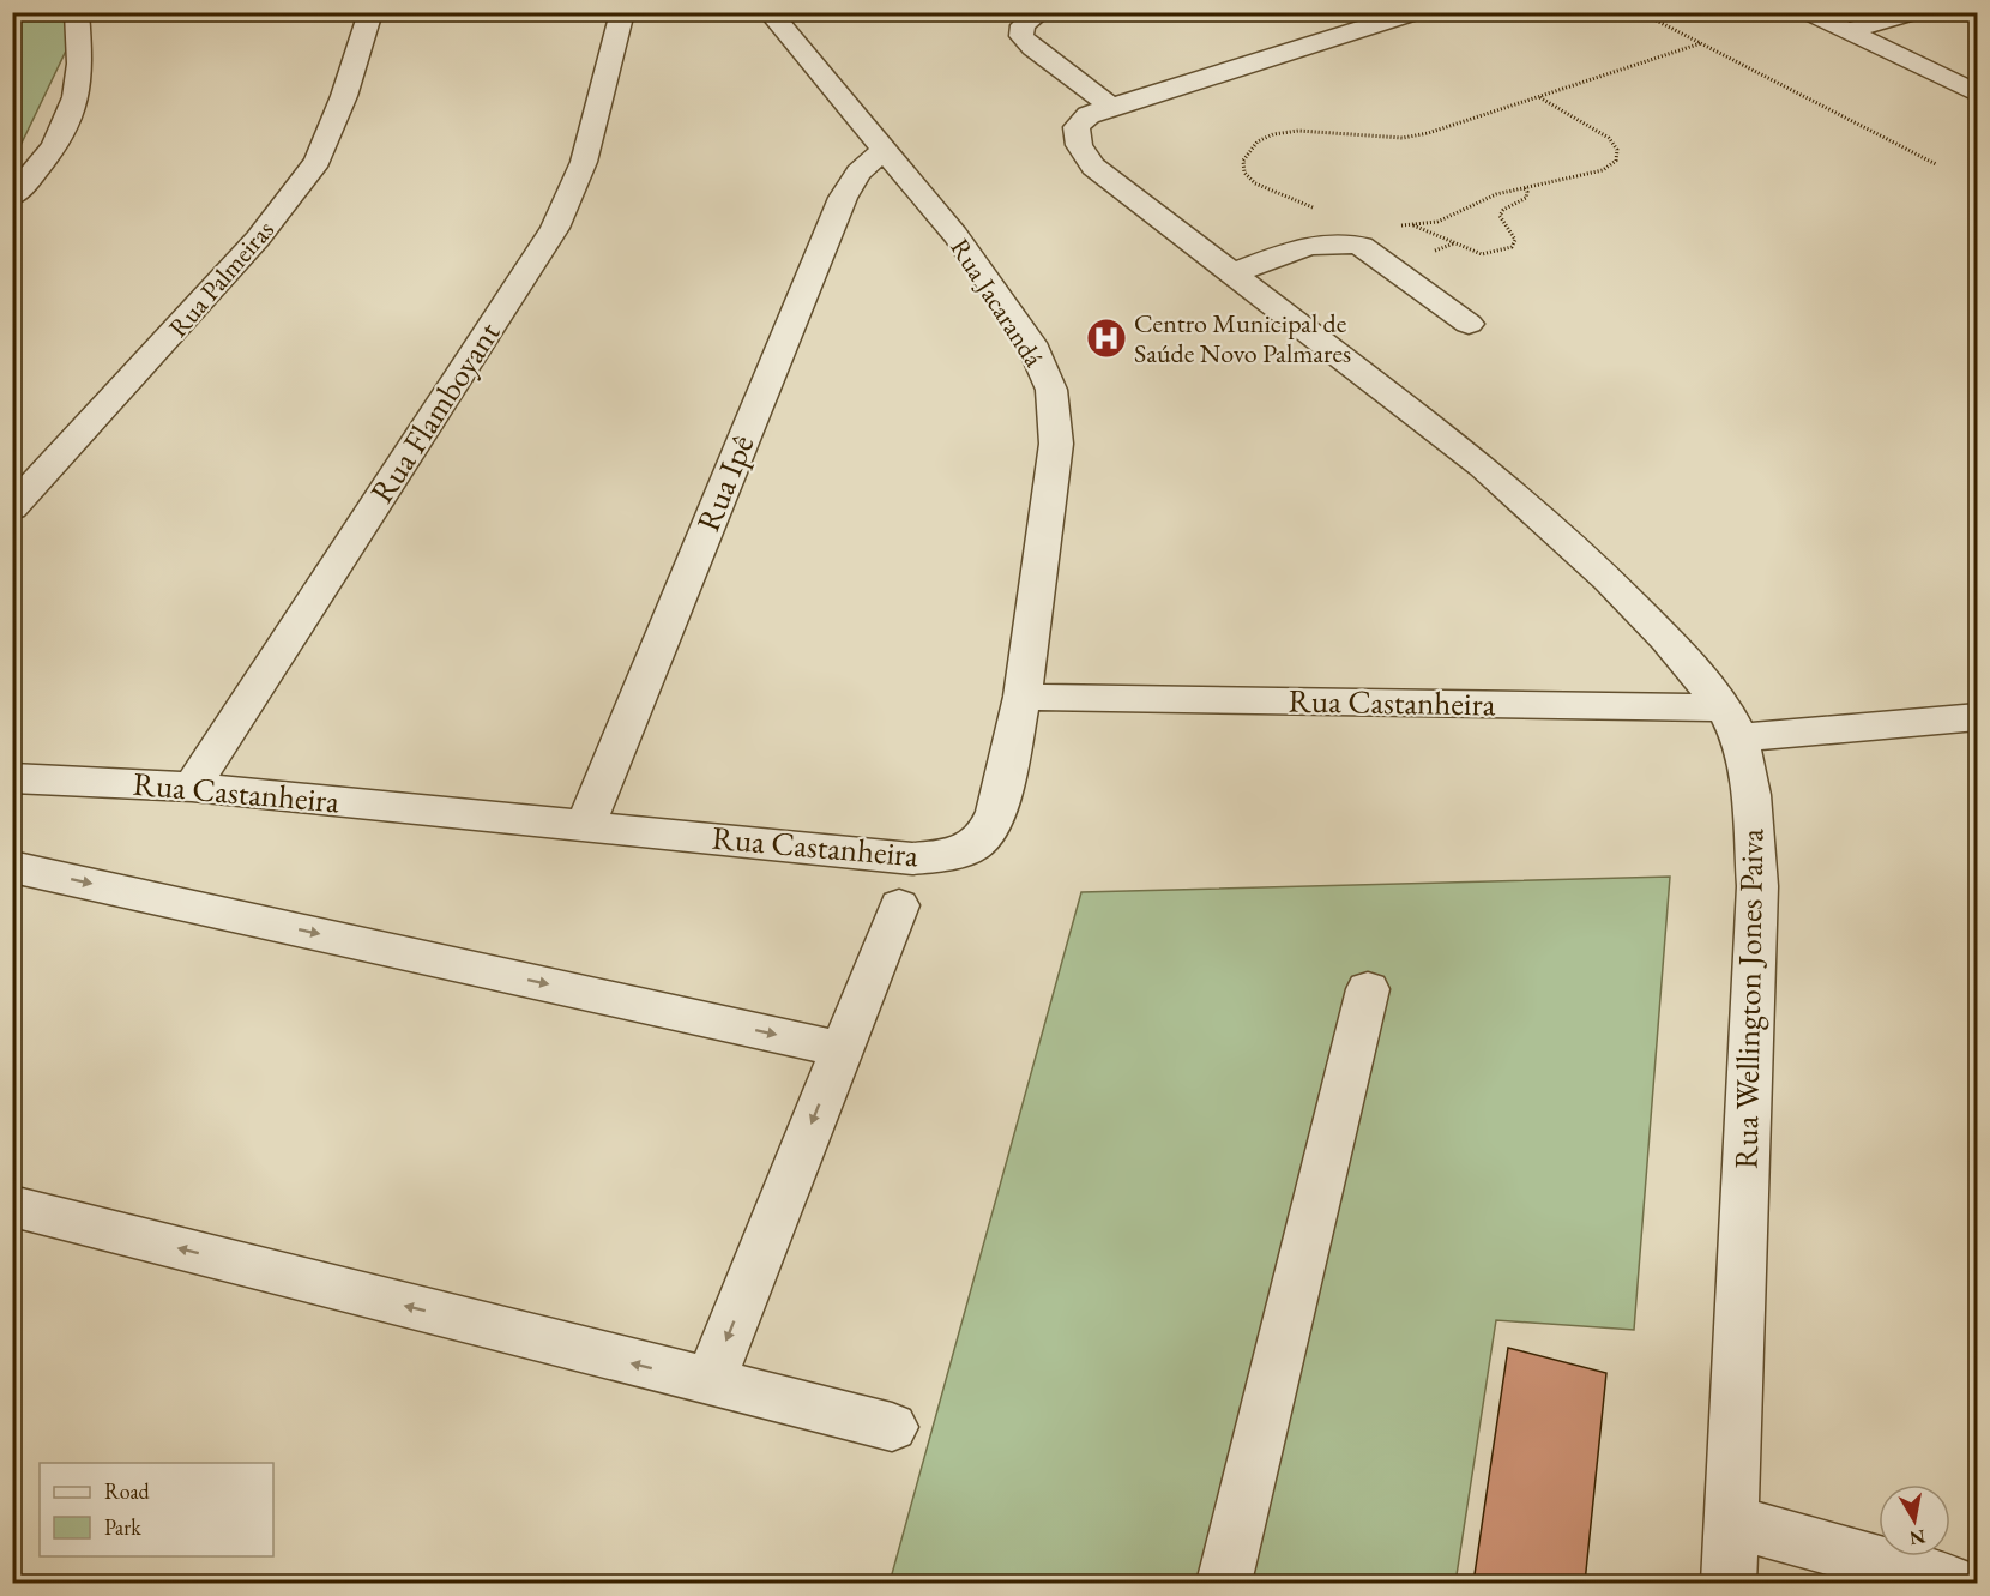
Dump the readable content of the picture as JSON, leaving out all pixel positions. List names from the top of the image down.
{
  "streets": {
    "street": [
      "Rua Palmeiras",
      "Rua Jacarandá",
      "Rua Flamboyant",
      "Rua Ipê",
      "Rua Castanheira",
      "Rua Wellington Jones Paiva"
    ]
  },
  "crossings": [
    ["Rua Jacarandá", "Rua Ipê"],
    ["Rua Jacarandá", "Rua Castanheira"],
    ["Rua Flamboyant", "Rua Castanheira"],
    ["Rua Ipê", "Rua Castanheira"],
    ["Rua Castanheira", "Rua Wellington Jones Paiva"]
  ],
  "places": {
    "hospital": ["Centro Municipal de Saúde Novo Palmares"]
  },
  "legend": ["Road", "Park"],
  "north": "bottom"
}
